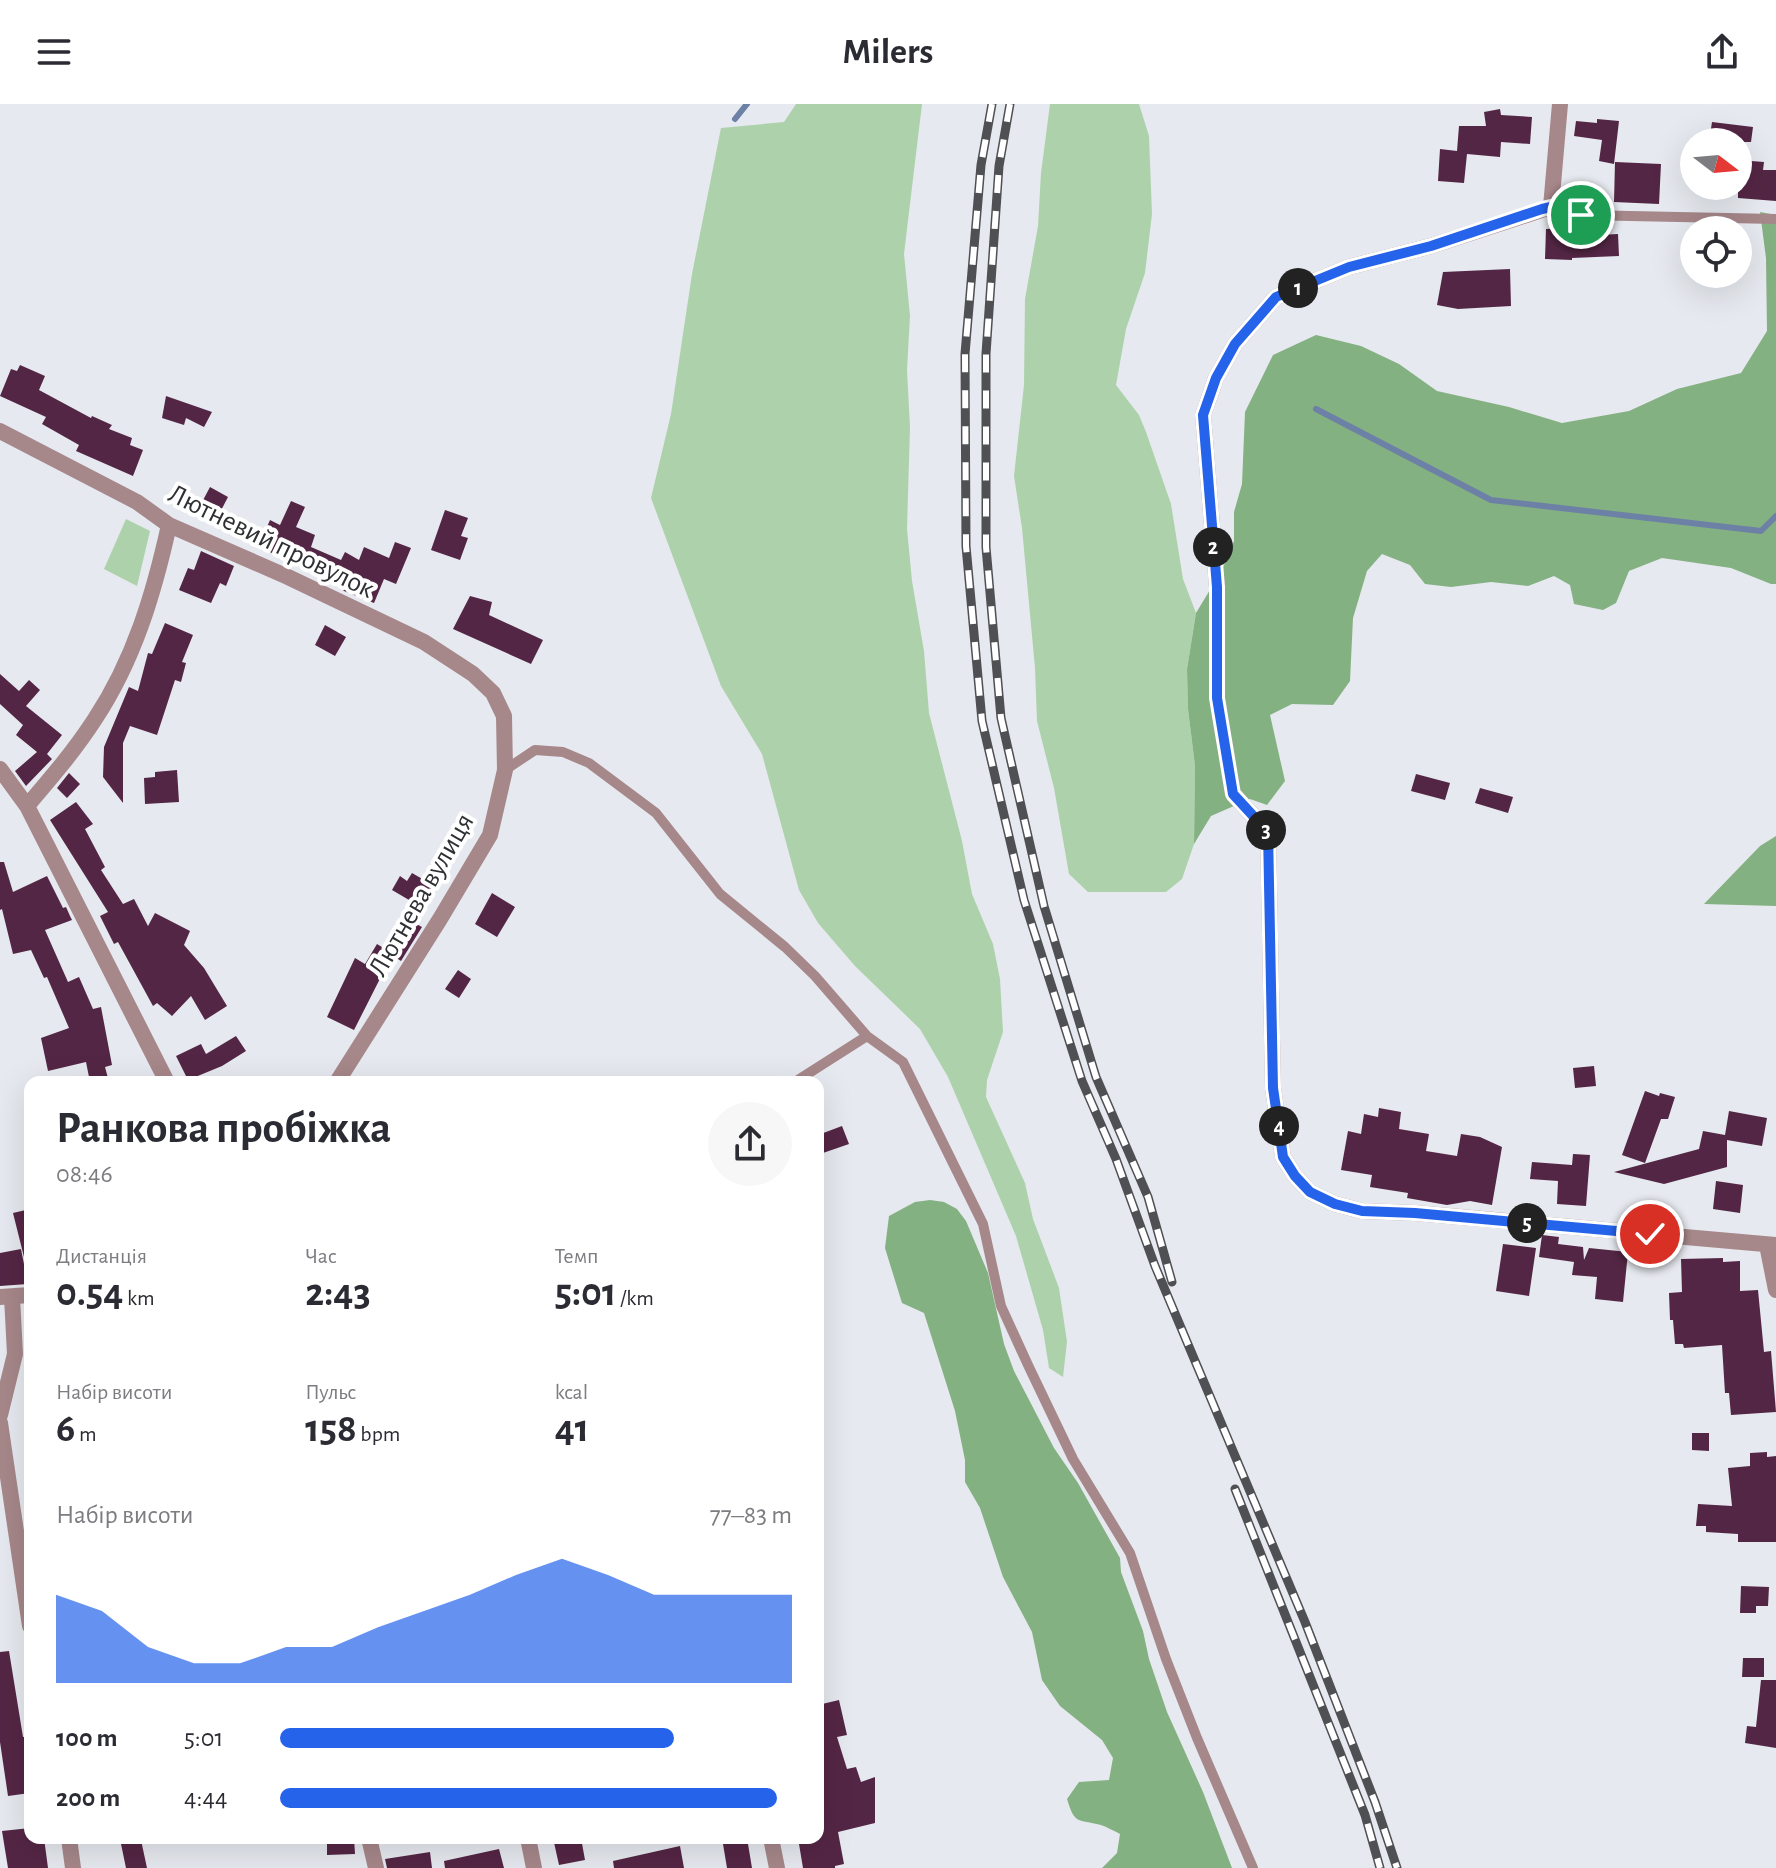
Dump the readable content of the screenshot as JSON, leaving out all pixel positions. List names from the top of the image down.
{
  "streets": {
    "street": ["Лютневий провулок", "Лютнева вулиця"]
  },
  "crossings": [
    ["Лютневий провулок", "Лютнева вулиця"]
  ],
  "north": "right",
  "page": {
    "header": "Milers",
    "pins": [
      "1",
      "2",
      "3",
      "4",
      "5"
    ],
    "heading": ["Ранкова пробіжка", "08:46"],
    "stats": [
      ["Дистанція", "0.54 km"],
      ["Час", "2:43"],
      ["Темп", "5:01 /km"],
      ["Набір висоти", "6 m"],
      ["Пульс", "158 bpm"],
      ["kcal", "41"]
    ],
    "chart": ["Набір висоти", "77–83 m"],
    "list": [
      {
        "name": "100 m",
        "note": "5:01"
      },
      {
        "name": "200 m",
        "note": "4:44"
      }
    ]
  }
}
